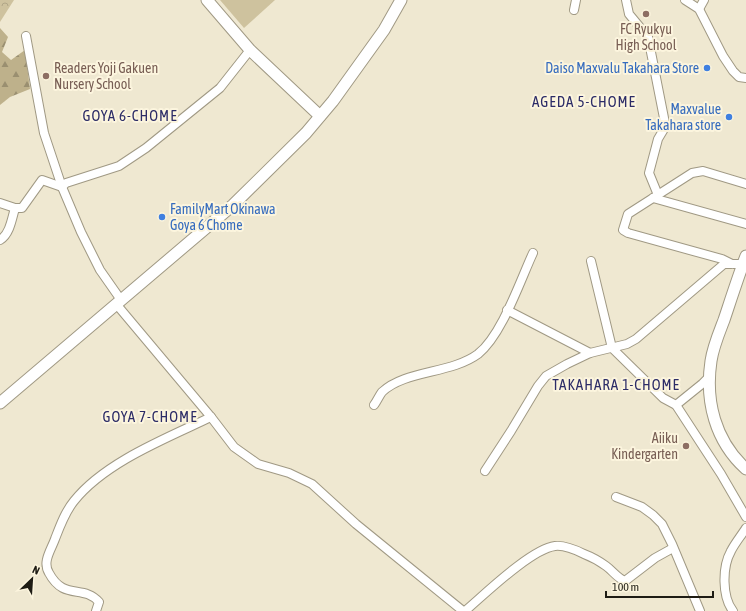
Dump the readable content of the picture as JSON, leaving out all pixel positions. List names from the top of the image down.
{
  "districts": [
    "AGEDA 5-CHOME",
    "GOYA 6-CHOME",
    "TAKAHARA 1-CHOME",
    "GOYA 7-CHOME"
  ],
  "places": [
    "FC Ryukyu High School",
    "Daiso Maxvalu Takahara Store",
    "Readers Yoji Gakuen Nursery School",
    "Maxvalue Takahara store",
    "FamilyMart Okinawa Goya 6 Chome",
    "Aiiku Kindergarten"
  ],
  "scale_bar": "100 m",
  "north": "top right"
}
